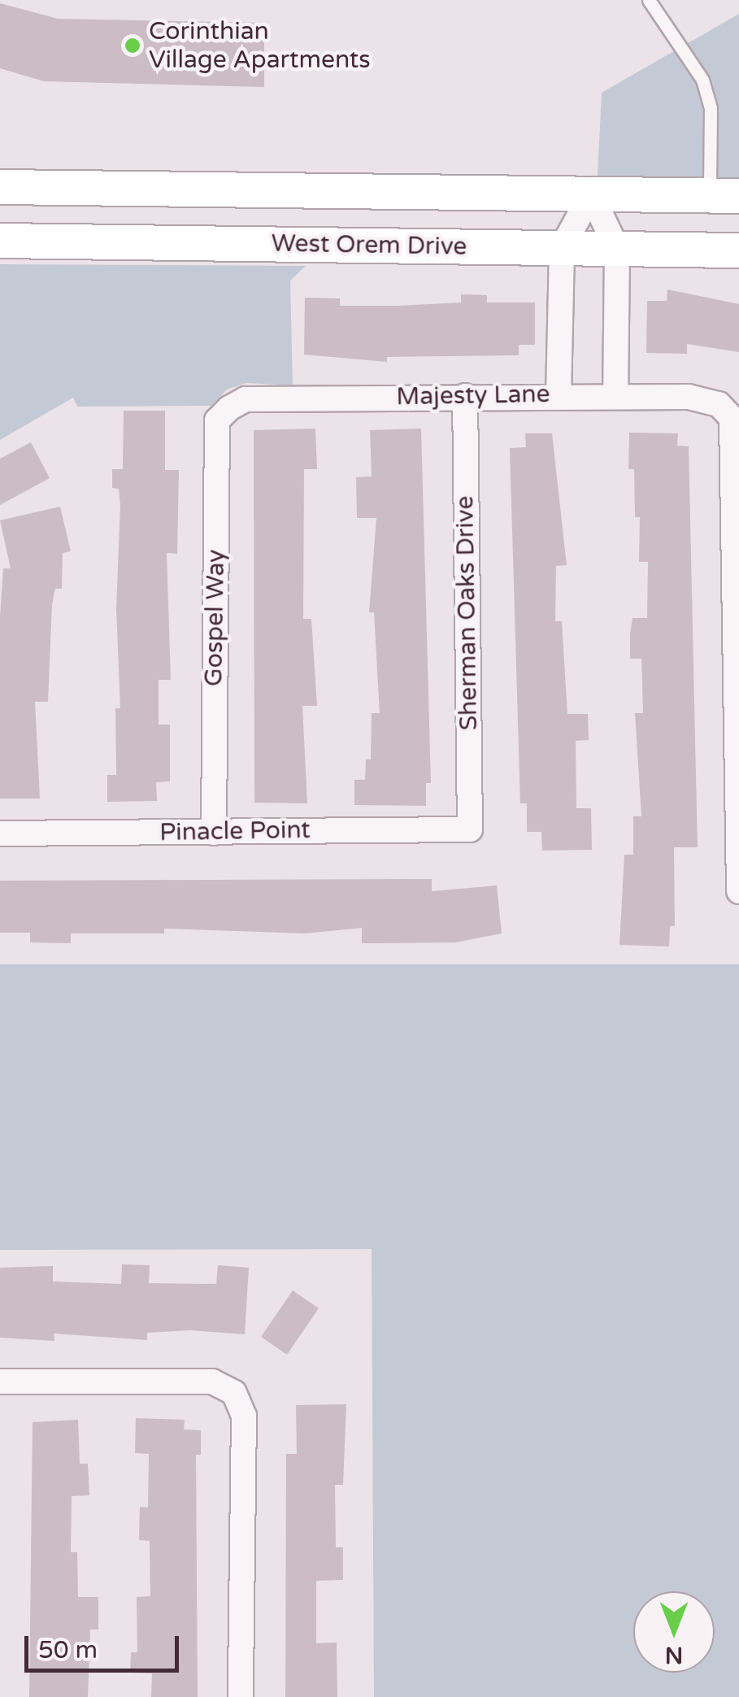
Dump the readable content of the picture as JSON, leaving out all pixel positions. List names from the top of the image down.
{
  "streets": {
    "main road": ["West Orem Drive"],
    "street": [
      "Majesty Lane",
      "Sherman Oaks Drive",
      "Gospel Way",
      "Pinacle Point"
    ]
  },
  "crossings": [
    ["Majesty Lane", "Sherman Oaks Drive"],
    ["Majesty Lane", "Gospel Way"],
    ["Sherman Oaks Drive", "Pinacle Point"],
    ["Gospel Way", "Pinacle Point"]
  ],
  "places": ["Corinthian Village Apartments"],
  "scale_bar": "50 m",
  "north": "bottom"
}
